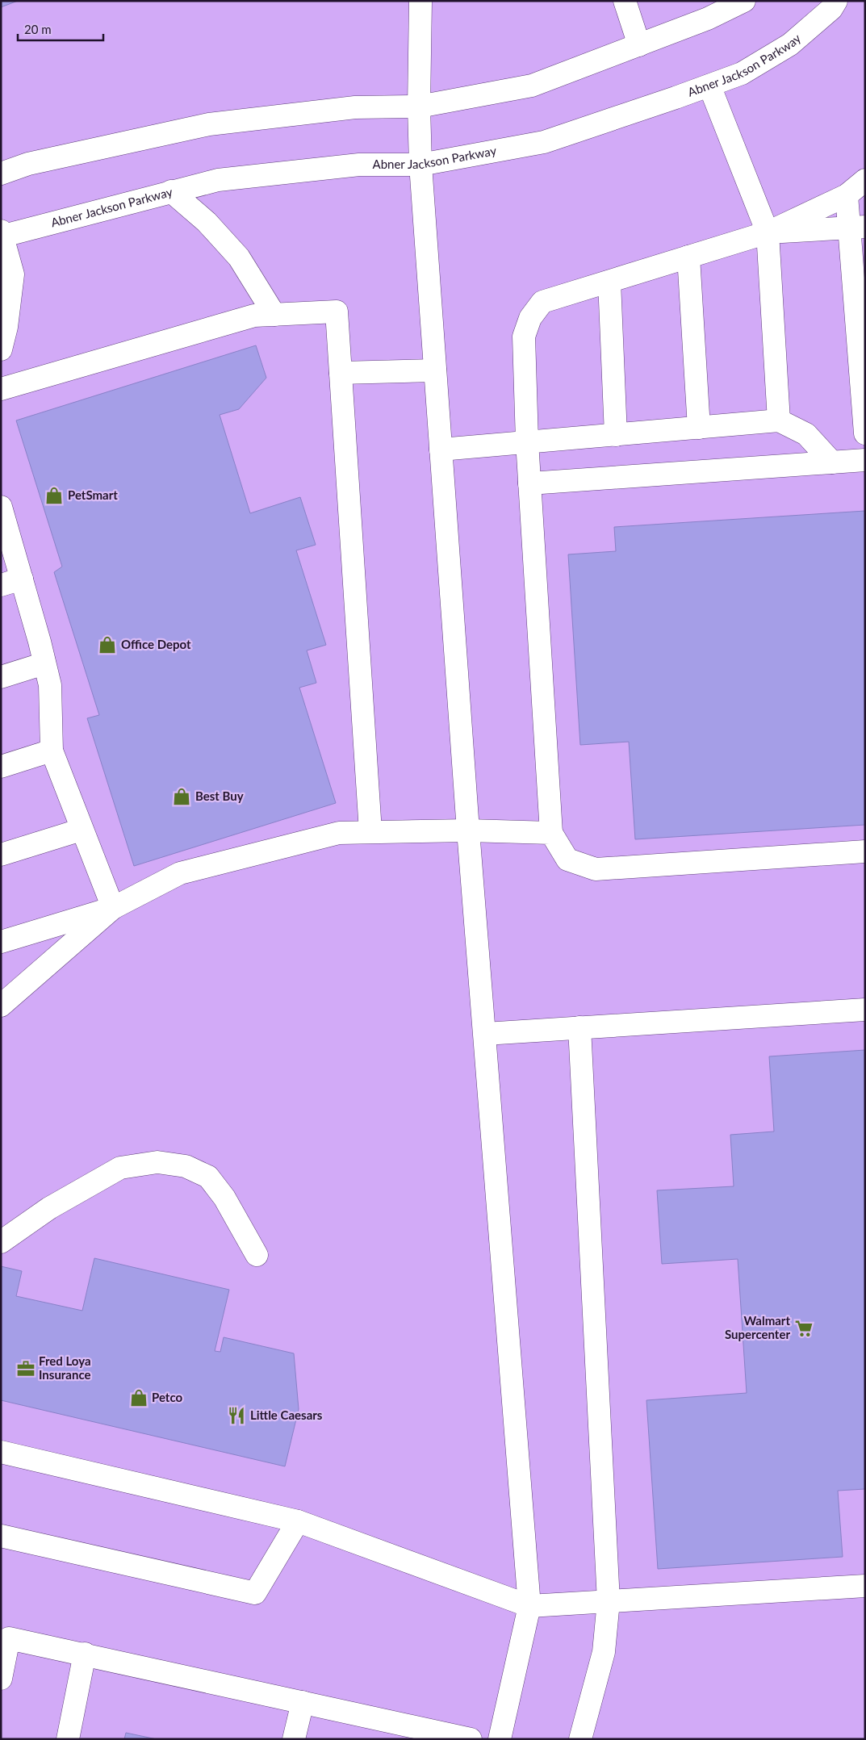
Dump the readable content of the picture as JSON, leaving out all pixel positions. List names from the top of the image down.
{
  "streets": {
    "street": ["Abner Jackson Parkway"]
  },
  "places": {
    "shop": [
      "PetSmart",
      "Office Depot",
      "Best Buy",
      "Petco"
    ],
    "supermarket": ["Walmart Supercenter"],
    "office": ["Fred Loya Insurance"],
    "restaurant": ["Little Caesars"]
  },
  "scale_bar": "20 m"
}
